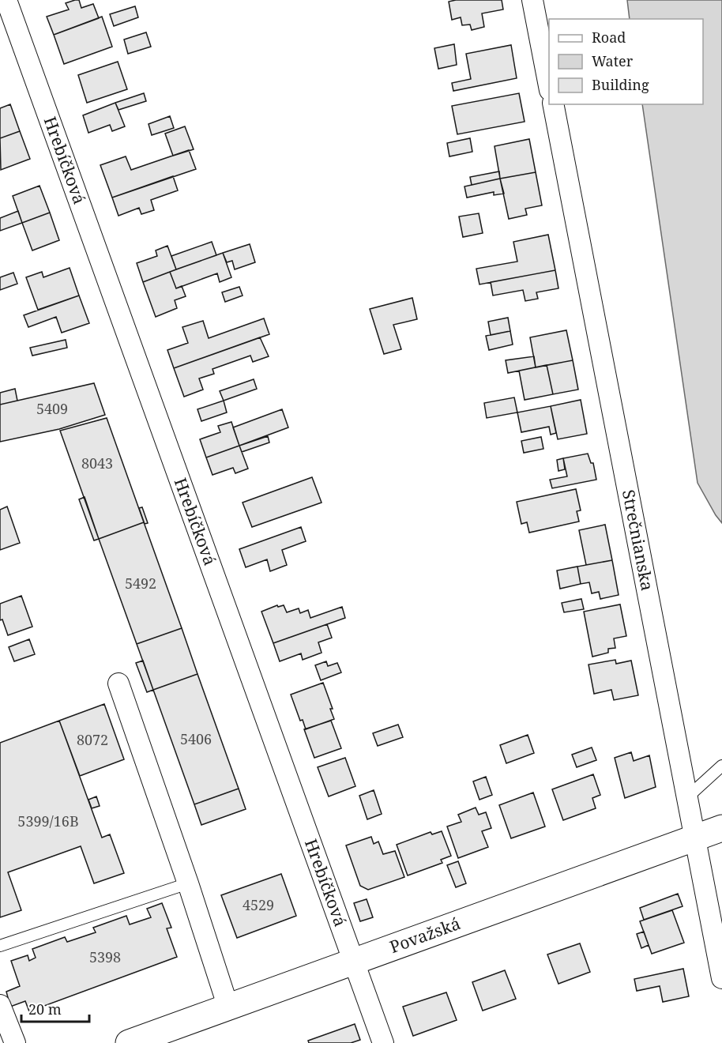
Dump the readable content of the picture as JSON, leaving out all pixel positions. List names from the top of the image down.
{
  "streets": {
    "main road": ["Považská"],
    "street": ["Hrebíčková", "Strečnianska"]
  },
  "crossings": [
    ["Hrebíčková", "Považská"],
    ["Strečnianska", "Považská"]
  ],
  "house_numbers": [
    "5409",
    "8043",
    "5492",
    "5406",
    "8072",
    "5399/16B",
    "4529",
    "5398"
  ],
  "legend": ["Road", "Water", "Building"],
  "scale_bar": "20 m"
}
